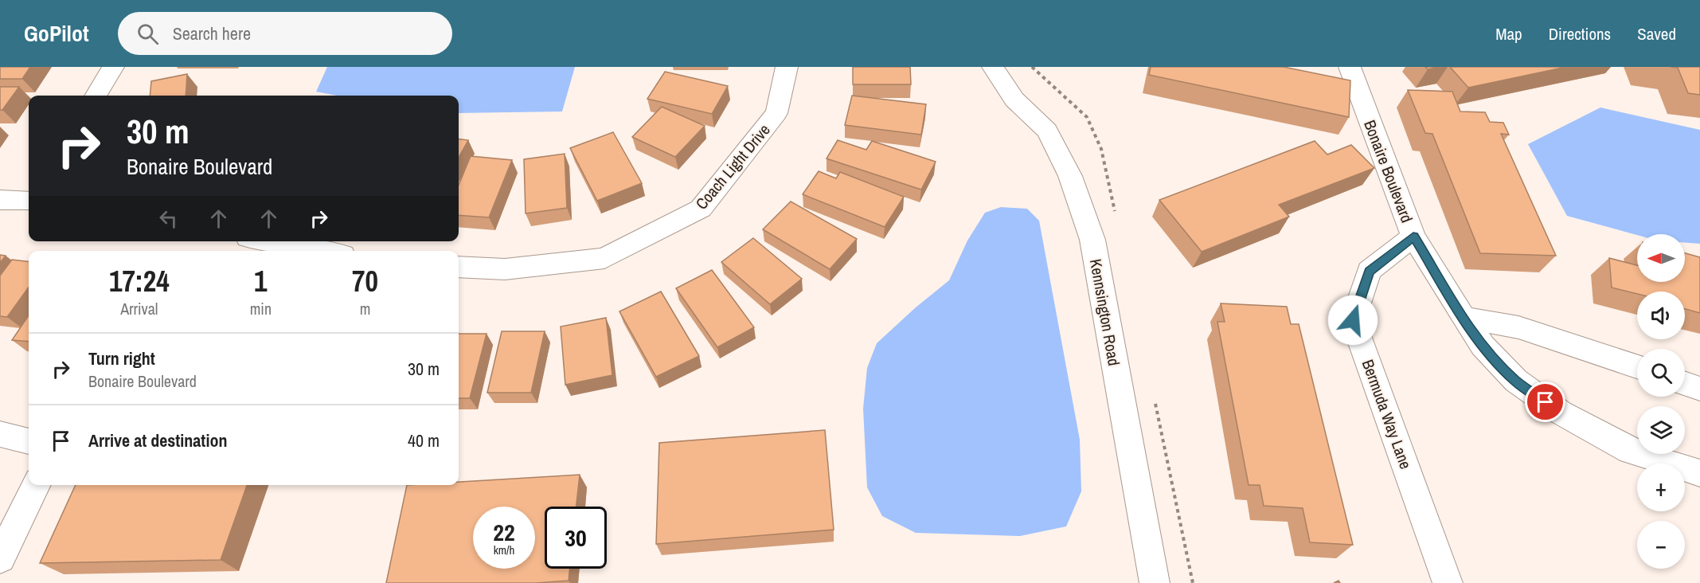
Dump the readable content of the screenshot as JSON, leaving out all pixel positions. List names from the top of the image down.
{
  "streets": {
    "street": [
      "Coach Light Drive",
      "Bonaire Boulevard",
      "Kennsington Road",
      "Bermuda Way Lane"
    ]
  },
  "crossings": [
    ["Bonaire Boulevard", "Bermuda Way Lane"]
  ],
  "north": "left",
  "page": {
    "header": "GoPilot",
    "search": "Search here",
    "nav": ["Map", "Directions", "Saved"],
    "turn": ["30 m", "Bonaire Boulevard"],
    "map_buttons": ["+", "−"],
    "eta": [
      "17:24",
      "Arrival",
      "1",
      "min",
      "70",
      "m"
    ],
    "list": [
      {
        "name": "Turn right",
        "note": "Bonaire Boulevard",
        "value": "30 m"
      },
      {
        "name": "Arrive at destination",
        "value": "40 m"
      }
    ],
    "speed": "22 km/h",
    "limit": "30"
  }
}
